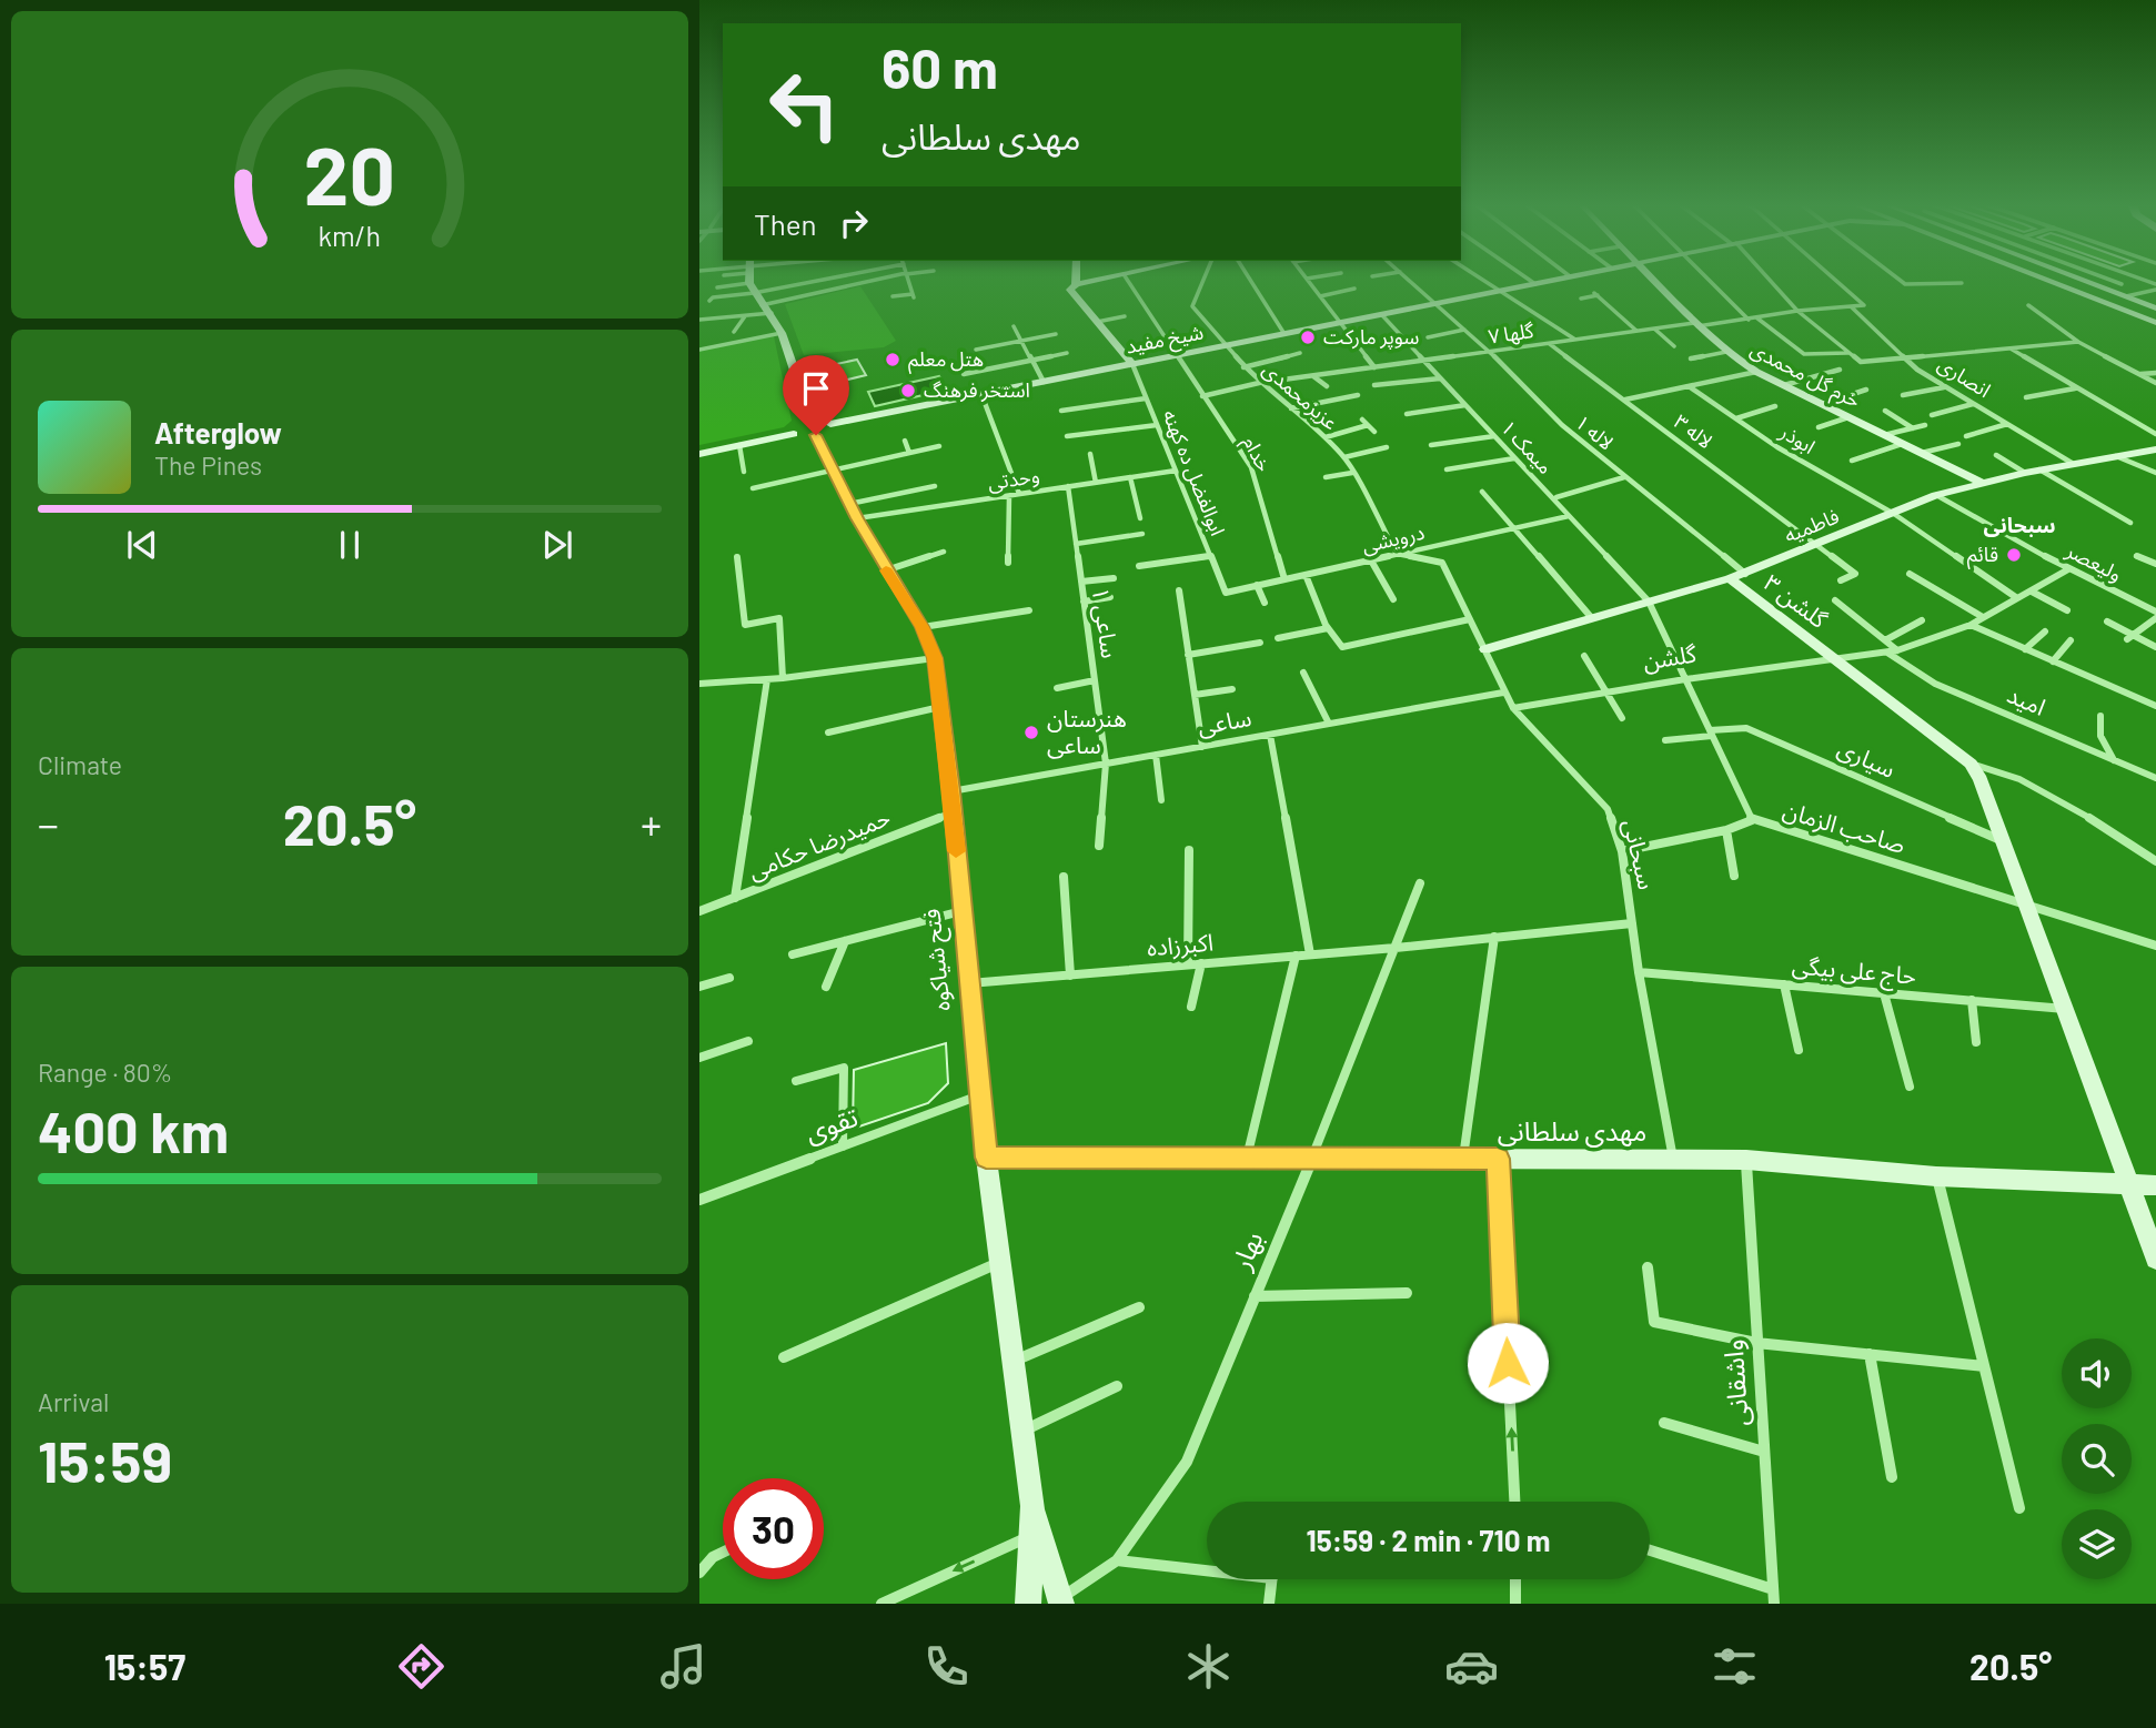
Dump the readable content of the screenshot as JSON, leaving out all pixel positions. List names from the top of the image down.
{
  "streets": {
    "street": [
      "گلها ۷",
      "شیخ مفید",
      "خرم گل محمدی",
      "انصاری",
      "عزیزمحمدی",
      "لاله ۳",
      "لاله ۱",
      "ابوذر",
      "میمک ۱",
      "خدام",
      "ابوالفضل ده کهنه",
      "وحدتی",
      "فاطمیه",
      "درویشی",
      "ولیعصر",
      "گلشن ۳",
      "ساعی ۱",
      "گلشن",
      "امید",
      "ساعی",
      "سیاری",
      "صاحب الزمان",
      "حمیدرضا حکامی",
      "سبحانی",
      "اکبرزاده",
      "فتح شیاکوه",
      "حاج علی بیگی",
      "تقوی",
      "مهدی سلطانی",
      "بهار",
      "واشقانی"
    ]
  },
  "crossings": [
    ["گلها ۷", "خرم گل محمدی"],
    ["گلها ۷", "انصاری"],
    ["گلها ۷", "عزیزمحمدی"],
    ["گلها ۷", "لاله ۳"],
    ["گلها ۷", "لاله ۱"],
    ["گلها ۷", "میمک ۱"],
    ["گلها ۷", "خدام"],
    ["شیخ مفید", "عزیزمحمدی"],
    ["شیخ مفید", "لاله ۱"],
    ["شیخ مفید", "میمک ۱"],
    ["شیخ مفید", "خدام"],
    ["شیخ مفید", "ابوالفضل ده کهنه"],
    ["شیخ مفید", "فتح شیاکوه"],
    ["خرم گل محمدی", "فاطمیه"],
    ["انصاری", "فاطمیه"],
    ["عزیزمحمدی", "درویشی"],
    ["عزیزمحمدی", "سبحانی"],
    ["لاله ۳", "فاطمیه"],
    ["لاله ۱", "فاطمیه"],
    ["ابوذر", "فاطمیه"],
    ["ابوذر", "گلشن"],
    ["میمک ۱", "فاطمیه"],
    ["میمک ۱", "درویشی"],
    ["میمک ۱", "صاحب الزمان"],
    ["خدام", "درویشی"],
    ["ابوالفضل ده کهنه", "وحدتی"],
    ["ابوالفضل ده کهنه", "درویشی"],
    ["وحدتی", "ساعی ۱"],
    ["وحدتی", "فتح شیاکوه"],
    ["فاطمیه", "ولیعصر"],
    ["فاطمیه", "گلشن ۳"],
    ["فاطمیه", "صاحب الزمان"],
    ["فاطمیه", "سبحانی"],
    ["درویشی", "سبحانی"],
    ["ولیعصر", "گلشن"],
    ["گلشن ۳", "گلشن"],
    ["ساعی ۱", "ساعی"],
    ["گلشن", "امید"],
    ["گلشن", "صاحب الزمان"],
    ["گلشن", "سبحانی"],
    ["ساعی", "سبحانی"],
    ["ساعی", "فتح شیاکوه"],
    ["سیاری", "صاحب الزمان"],
    ["حمیدرضا حکامی", "فتح شیاکوه"],
    ["سبحانی", "اکبرزاده"],
    ["سبحانی", "حاج علی بیگی"],
    ["سبحانی", "مهدی سلطانی"],
    ["اکبرزاده", "فتح شیاکوه"],
    ["اکبرزاده", "بهار"],
    ["فتح شیاکوه", "تقوی"],
    ["فتح شیاکوه", "مهدی سلطانی"],
    ["فتح شیاکوه", "بهار"],
    ["مهدی سلطانی", "بهار"],
    ["مهدی سلطانی", "واشقانی"]
  ],
  "districts": ["سبحانی"],
  "places": [
    "سوپر مارکت",
    "هتل معلم",
    "استخر فرهنگ",
    "قائم",
    "هنرستان ساعی"
  ],
  "page": {
    "turn": ["60 m", "مهدی سلطانی"],
    "then": "Then",
    "song": ["Afterglow", "The Pines"],
    "tile": [
      "Climate",
      ["Range · 80%", "400 km"],
      ["Arrival", "15:59"]
    ],
    "heat": ["−", "20.5°", "+"],
    "limit": "30",
    "trip": "15:59 · 2 min · 710 m",
    "tabs": ["15:57", "20.5°"],
    "gauge": ["20", "km/h"]
  }
}
